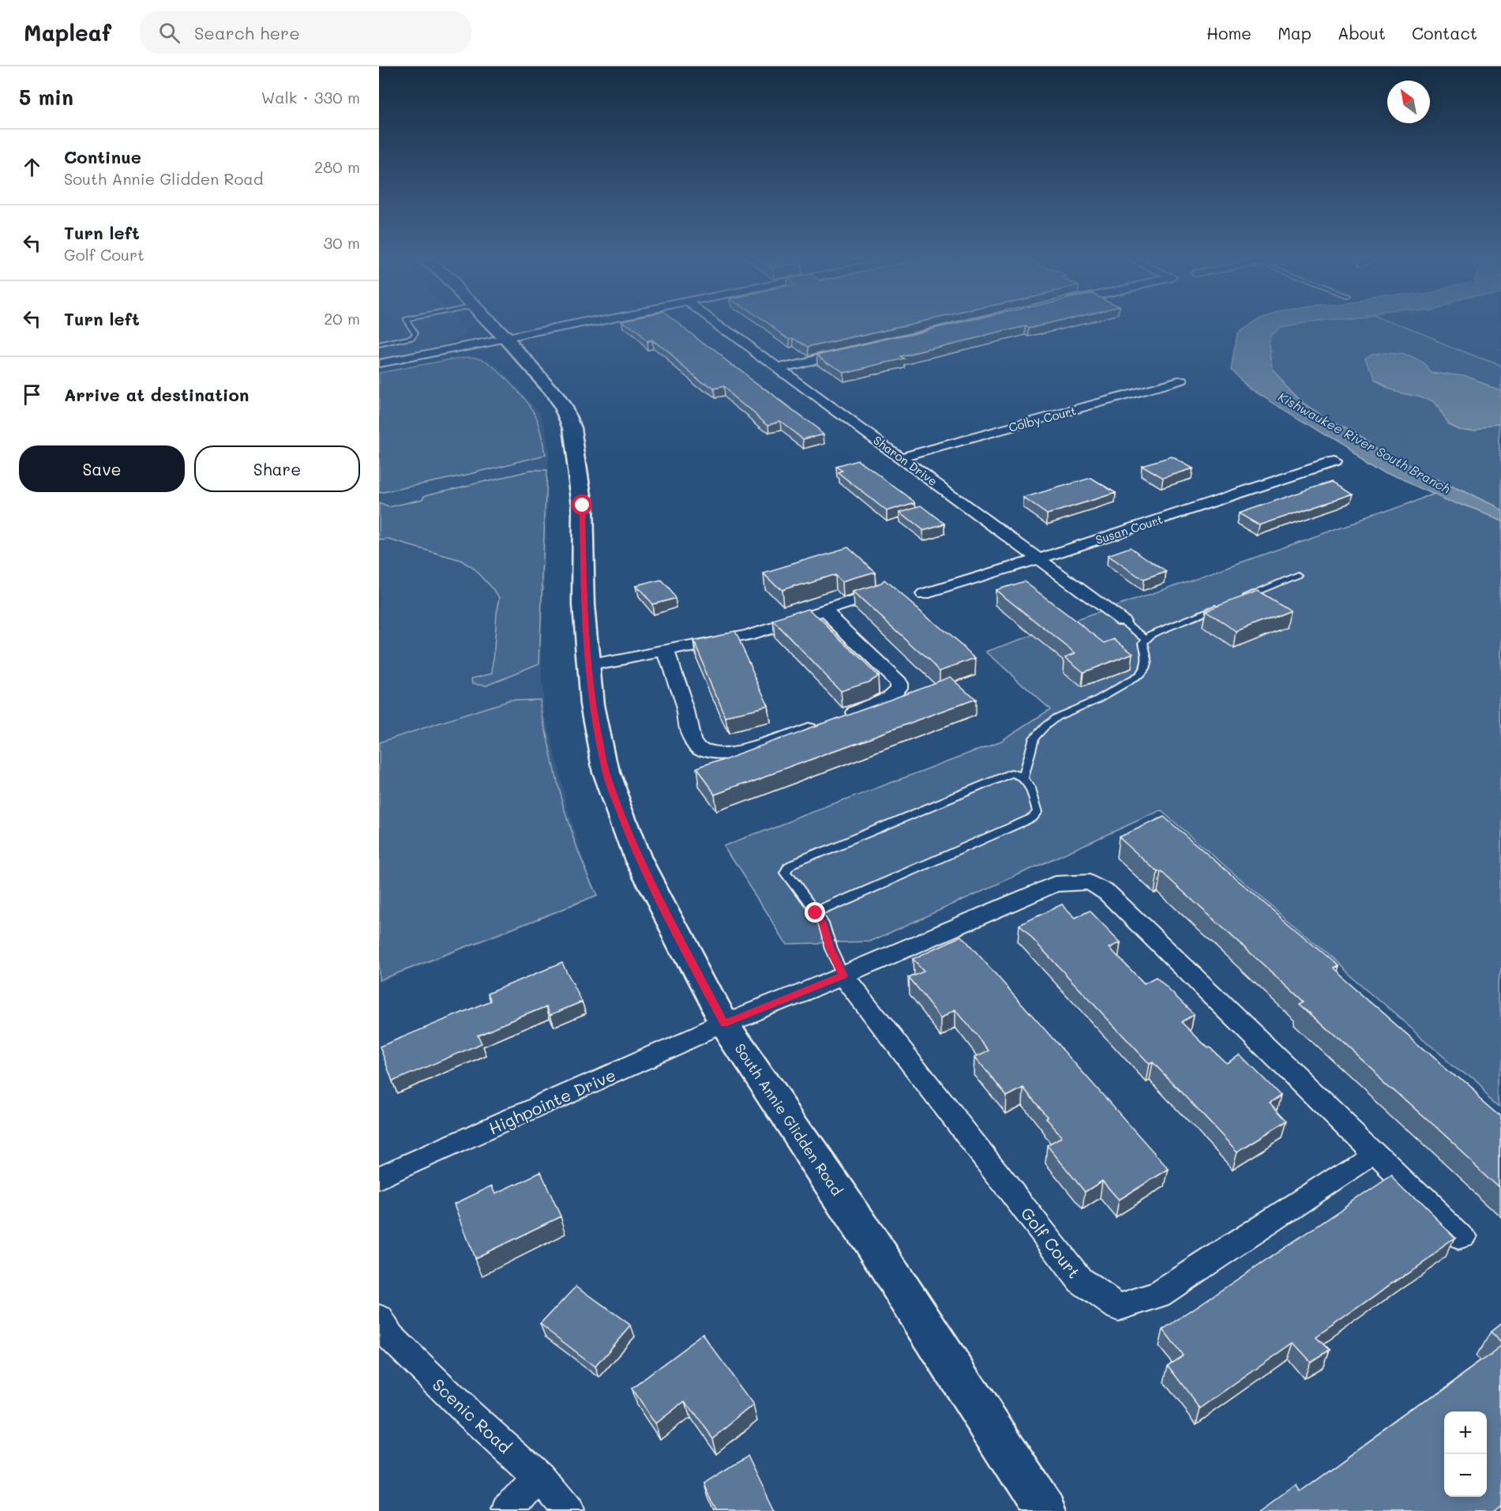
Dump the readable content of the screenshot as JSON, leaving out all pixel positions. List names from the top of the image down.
{
  "streets": {
    "main road": ["South Annie Glidden Road"],
    "street": [
      "Colby Court",
      "Sharon Drive",
      "Susan Court",
      "Highpointe Drive",
      "Golf Court",
      "Scenic Road"
    ]
  },
  "crossings": [
    ["Colby Court", "Sharon Drive"],
    ["Sharon Drive", "Susan Court"],
    ["Highpointe Drive", "South Annie Glidden Road"]
  ],
  "water": ["Kishwaukee River South Branch"],
  "north": "top left",
  "page": {
    "header": "Mapleaf",
    "search": "Search here",
    "nav": [
      "Home",
      "Map",
      "About",
      "Contact"
    ],
    "heading": ["5 min", "Walk · 330 m"],
    "list": [
      ["Continue", "South Annie Glidden Road", "280 m"],
      ["Turn left", "Golf Court", "30 m"],
      ["Turn left", "20 m"],
      "Arrive at destination"
    ],
    "buttons": ["Save", "Share"],
    "map_buttons": ["+", "−"]
  }
}
